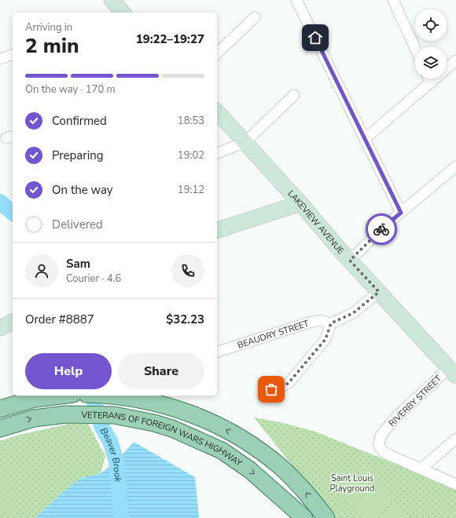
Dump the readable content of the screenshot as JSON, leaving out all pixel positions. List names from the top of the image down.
{
  "streets": {
    "main road": ["LAKEVIEW AVENUE", "VETERANS OF FOREIGN WARS HIGHWAY"],
    "street": ["BEAUDRY STREET", "RIVERBY STREET"]
  },
  "crossings": [
    ["LAKEVIEW AVENUE", "RIVERBY STREET"]
  ],
  "water": ["Beaver Brook"],
  "parks": ["Saint Louis Playground"],
  "page": {
    "heading": ["2 min", "Arriving in", "19:22–19:27"],
    "panel": [
      "Sam",
      "Courier · 4.6",
      "Order #8887",
      "$32.23"
    ],
    "bar": "On the way · 170 m",
    "list": [
      ["Confirmed", "18:53"],
      ["Preparing", "19:02"],
      ["On the way", "19:12"],
      "Delivered"
    ],
    "buttons": ["Help", "Share"]
  }
}
